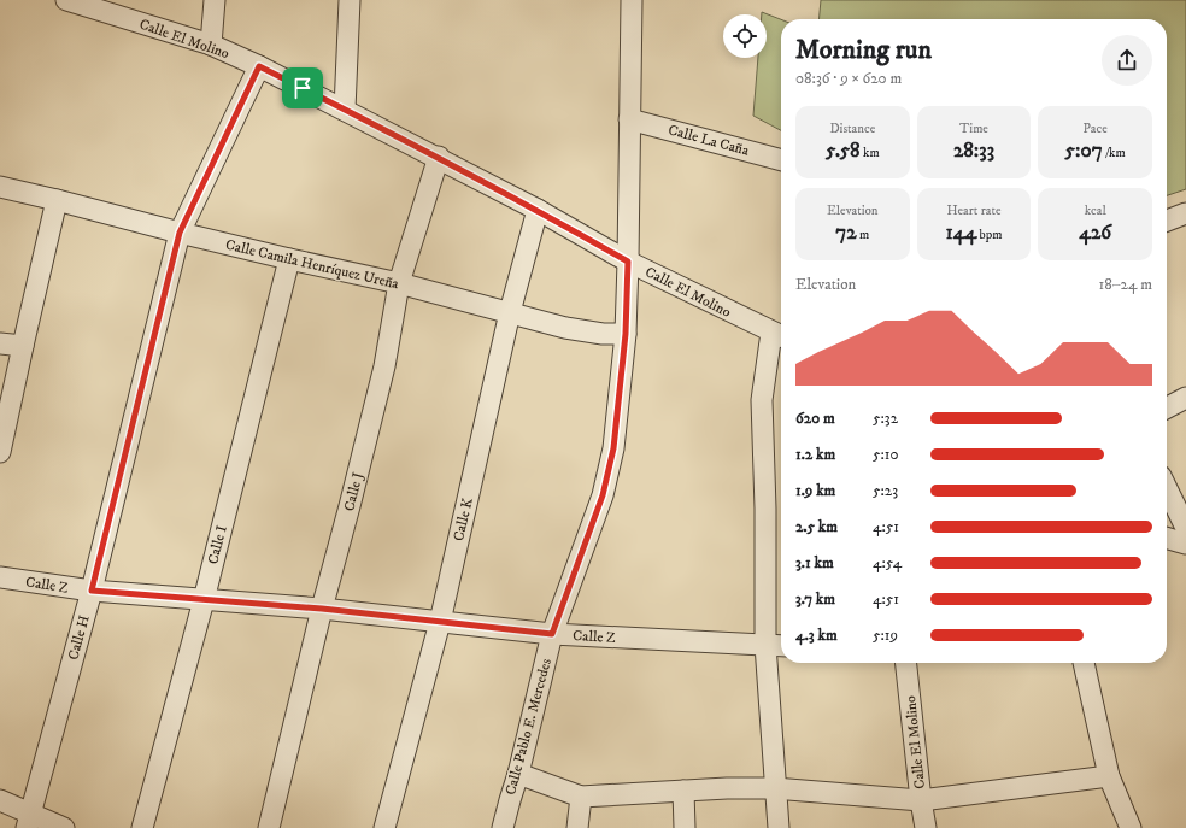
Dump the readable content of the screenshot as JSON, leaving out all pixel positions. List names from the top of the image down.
{
  "streets": {
    "street": [
      "Calle El Molino",
      "Calle La Caña",
      "Calle Camila Henríquez Ureña",
      "Calle J",
      "Calle K",
      "Calle I",
      "Calle Z",
      "Calle H",
      "Calle Pablo E. Mercedes"
    ]
  },
  "crossings": [
    ["Calle El Molino", "Calle J"],
    ["Calle El Molino", "Calle K"],
    ["Calle El Molino", "Calle H"],
    ["Calle El Molino", "Calle Pablo E. Mercedes"],
    ["Calle La Caña", "Calle Pablo E. Mercedes"],
    ["Calle Camila Henríquez Ureña", "Calle J"],
    ["Calle Camila Henríquez Ureña", "Calle K"],
    ["Calle Camila Henríquez Ureña", "Calle I"],
    ["Calle Camila Henríquez Ureña", "Calle H"],
    ["Calle Camila Henríquez Ureña", "Calle Pablo E. Mercedes"],
    ["Calle J", "Calle Z"],
    ["Calle K", "Calle Z"],
    ["Calle I", "Calle Z"],
    ["Calle Z", "Calle H"],
    ["Calle Z", "Calle Pablo E. Mercedes"]
  ],
  "page": {
    "heading": ["Morning run", "08:36 · 9 × 620 m"],
    "stats": [
      ["Distance", "5.58 km"],
      ["Time", "28:33"],
      ["Pace", "5:07 /km"],
      ["Elevation", "72 m"],
      ["Heart rate", "144 bpm"],
      ["kcal", "426"]
    ],
    "chart": ["Elevation", "18–24 m"],
    "list": [
      {
        "name": "620 m",
        "note": "5:32"
      },
      {
        "name": "1.2 km",
        "note": "5:10"
      },
      {
        "name": "1.9 km",
        "note": "5:23"
      },
      {
        "name": "2.5 km",
        "note": "4:51"
      },
      {
        "name": "3.1 km",
        "note": "4:54"
      },
      {
        "name": "3.7 km",
        "note": "4:51"
      },
      {
        "name": "4.3 km",
        "note": "5:19"
      }
    ]
  }
}
